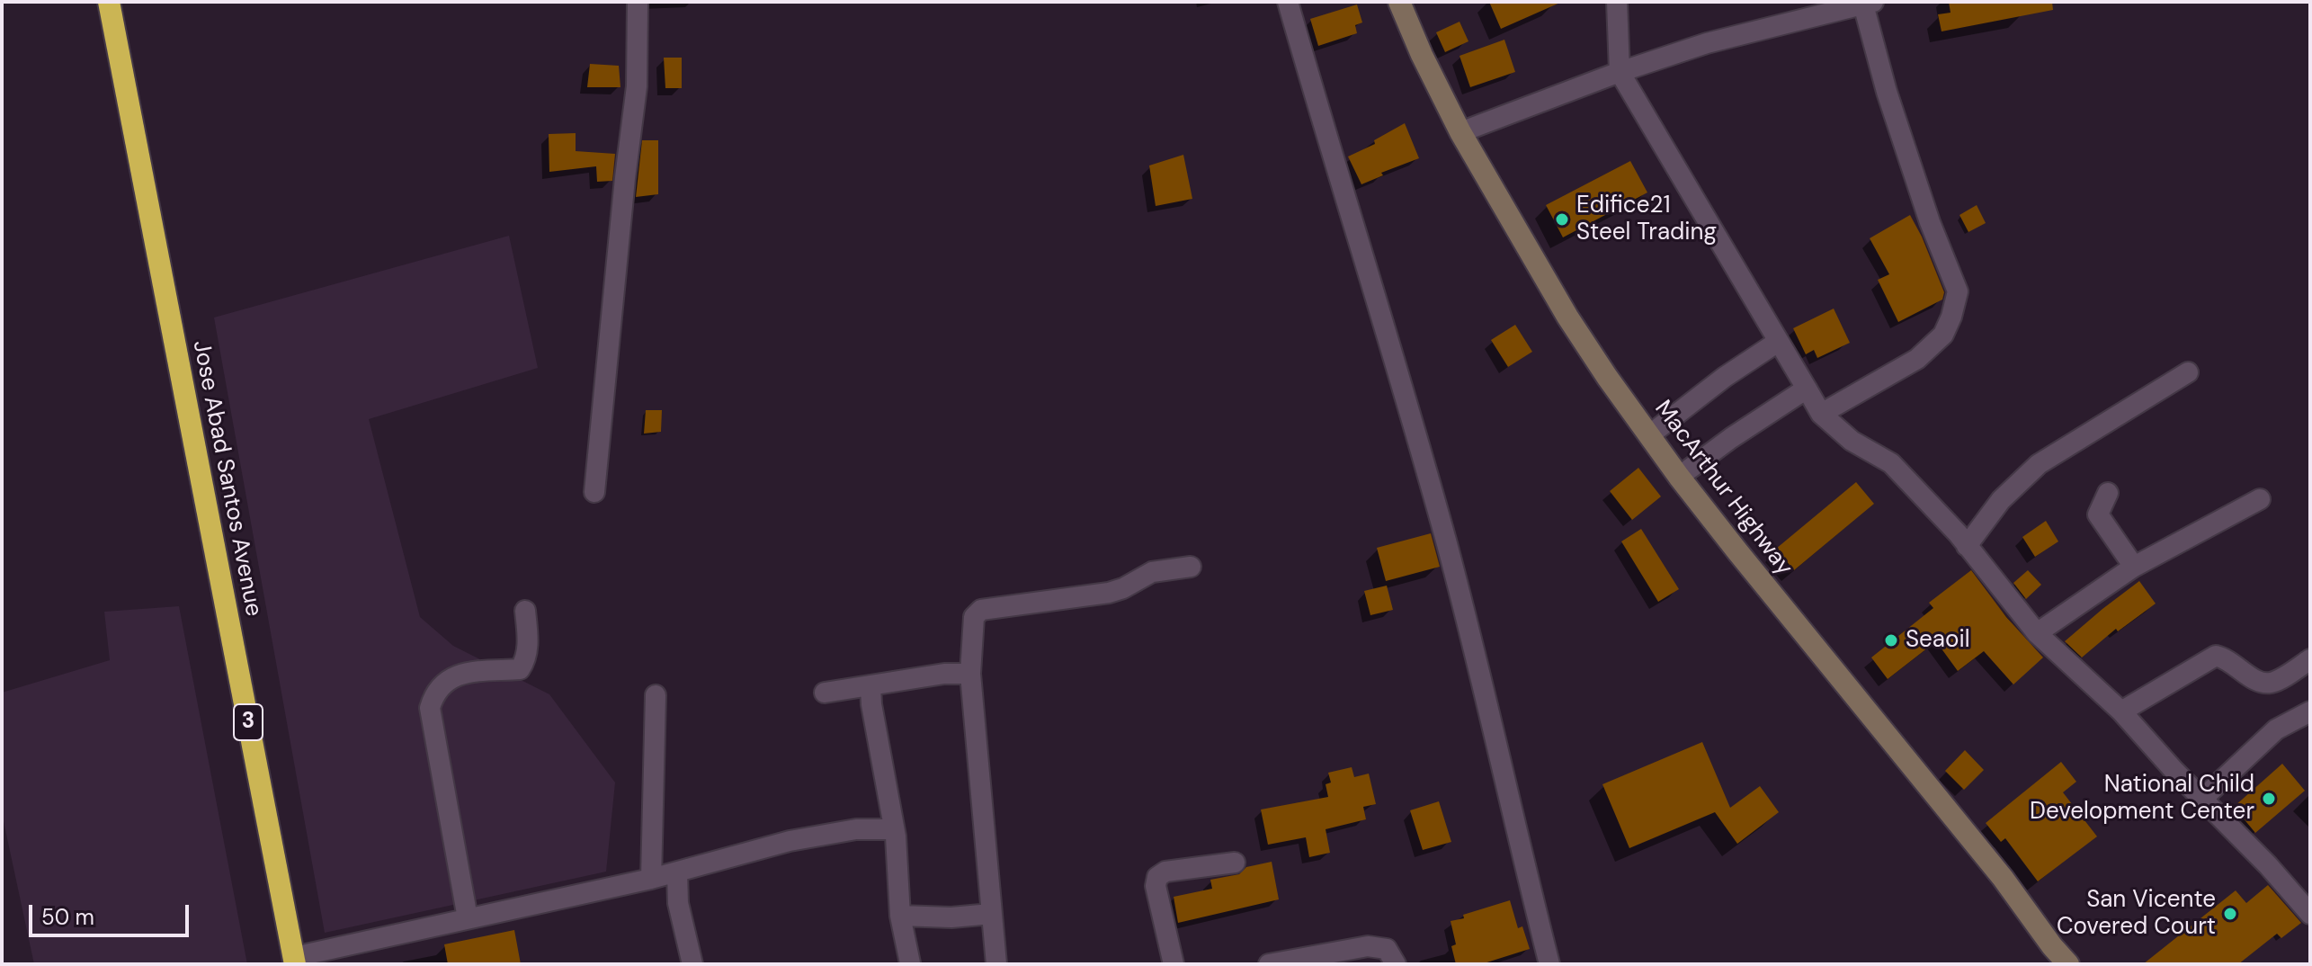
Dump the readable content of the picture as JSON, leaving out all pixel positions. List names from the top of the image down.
{
  "streets": {
    "highway": ["Jose Abad Santos Avenue", "3"],
    "main road": ["MacArthur Highway"]
  },
  "places": [
    "Edifice21 Steel Trading",
    "Seaoil",
    "National Child Development Center",
    "San Vicente Covered Court"
  ],
  "scale_bar": "50 m"
}
